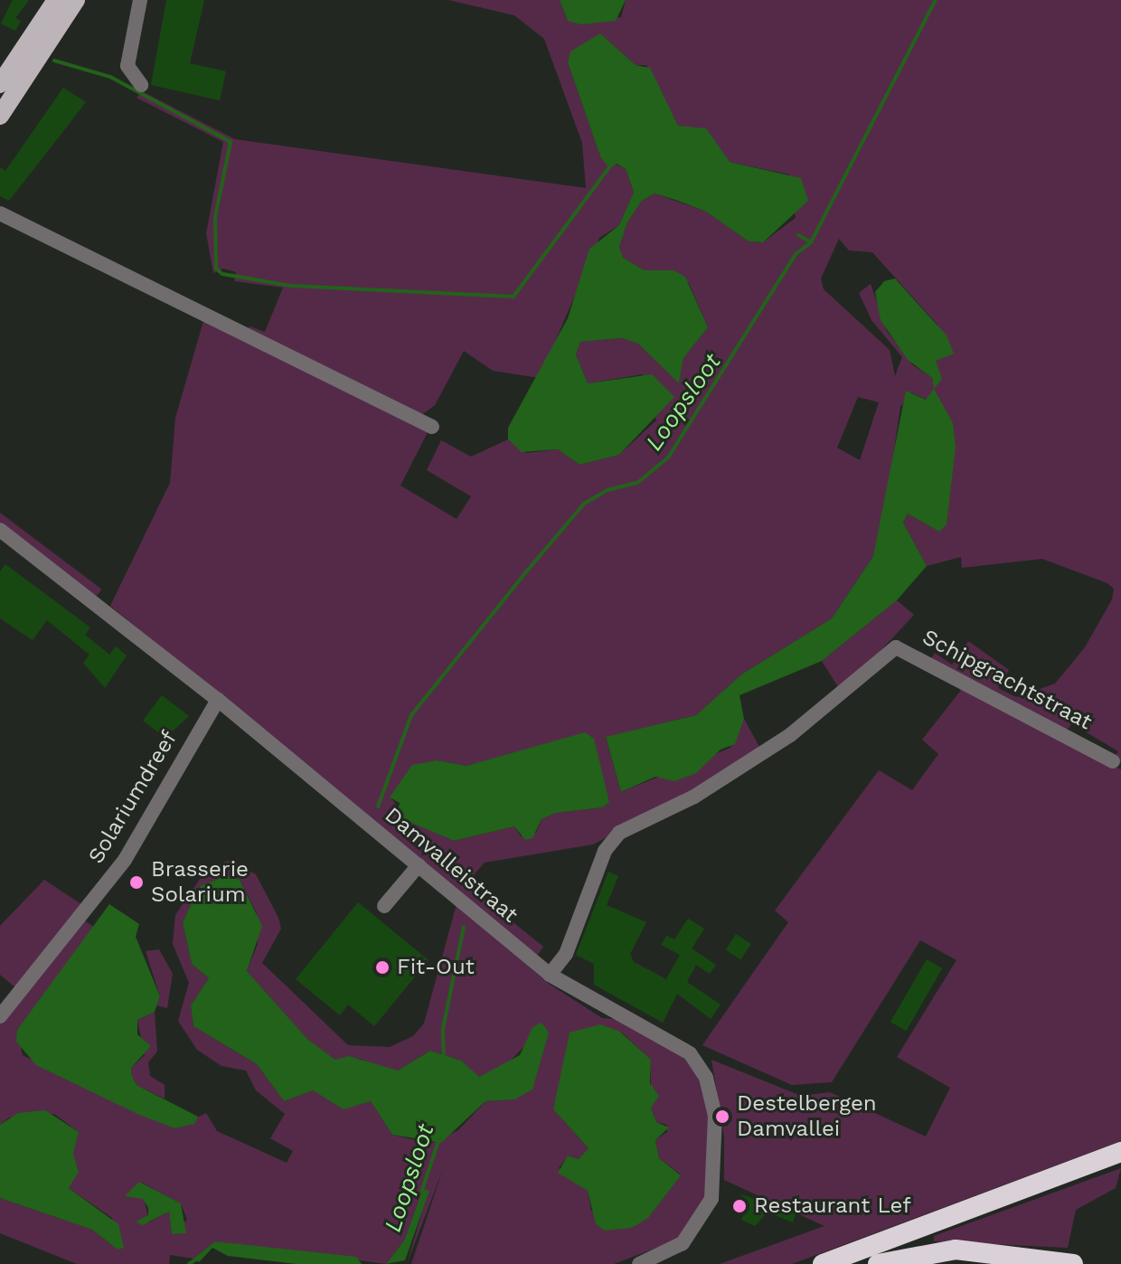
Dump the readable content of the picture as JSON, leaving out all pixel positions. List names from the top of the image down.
{
  "streets": {
    "street": ["Schipgrachtstraat", "Solariumdreef", "Damvalleistraat"]
  },
  "crossings": [
    ["Schipgrachtstraat", "Damvalleistraat"],
    ["Solariumdreef", "Damvalleistraat"]
  ],
  "water": ["Loopsloot"],
  "places": [
    "Brasserie Solarium",
    "Fit-Out",
    "Destelbergen Damvallei",
    "Restaurant Lef"
  ]
}
